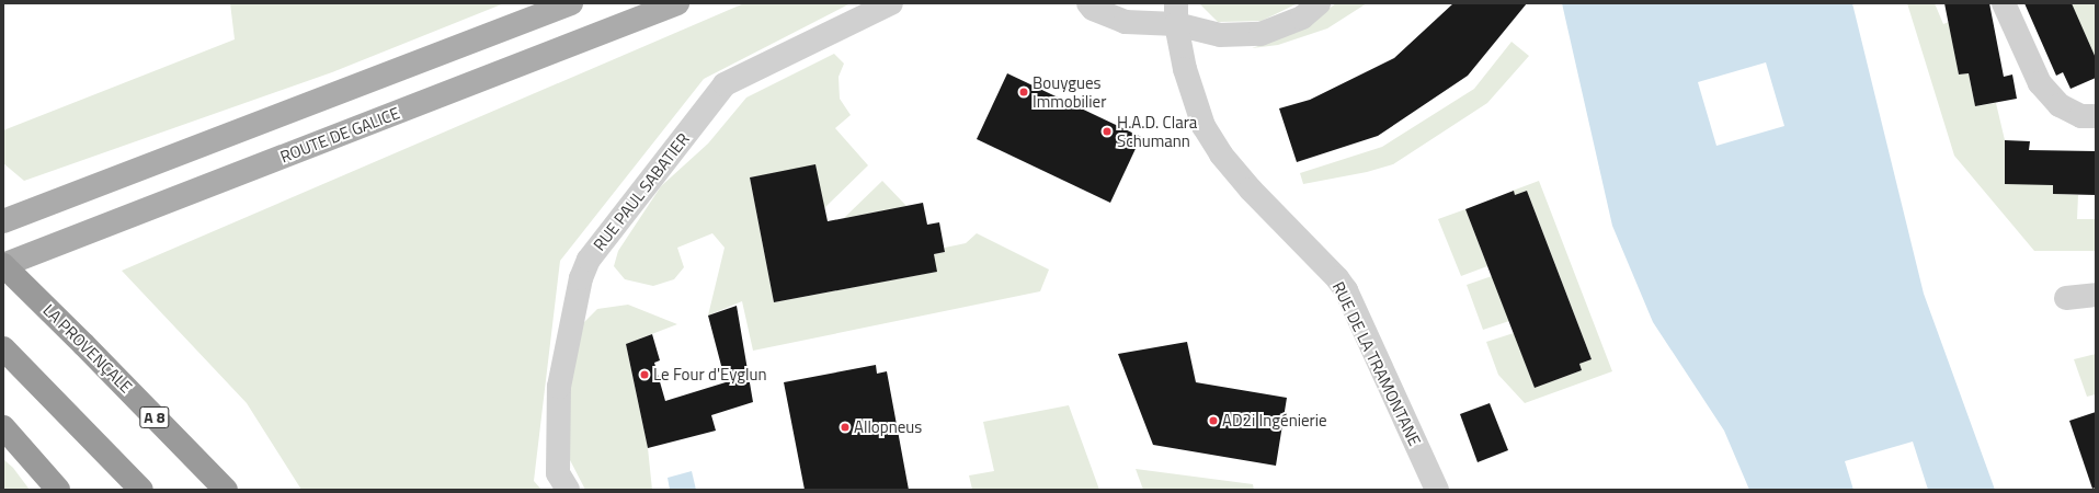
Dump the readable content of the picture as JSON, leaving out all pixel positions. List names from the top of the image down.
{
  "streets": {
    "highway": ["LA PROVENÇALE", "A 8"],
    "main road": ["ROUTE DE GALICE"],
    "street": ["RUE PAUL SABATIER", "RUE DE LA TRAMONTANE"]
  },
  "crossings": [
    ["ROUTE DE GALICE", "LA PROVENÇALE"]
  ],
  "places": [
    "Bouygues Immobilier",
    "H.A.D. Clara Schumann",
    "Le Four d'Eyglun",
    "AD2i Ingénierie",
    "Allopneus"
  ]
}
